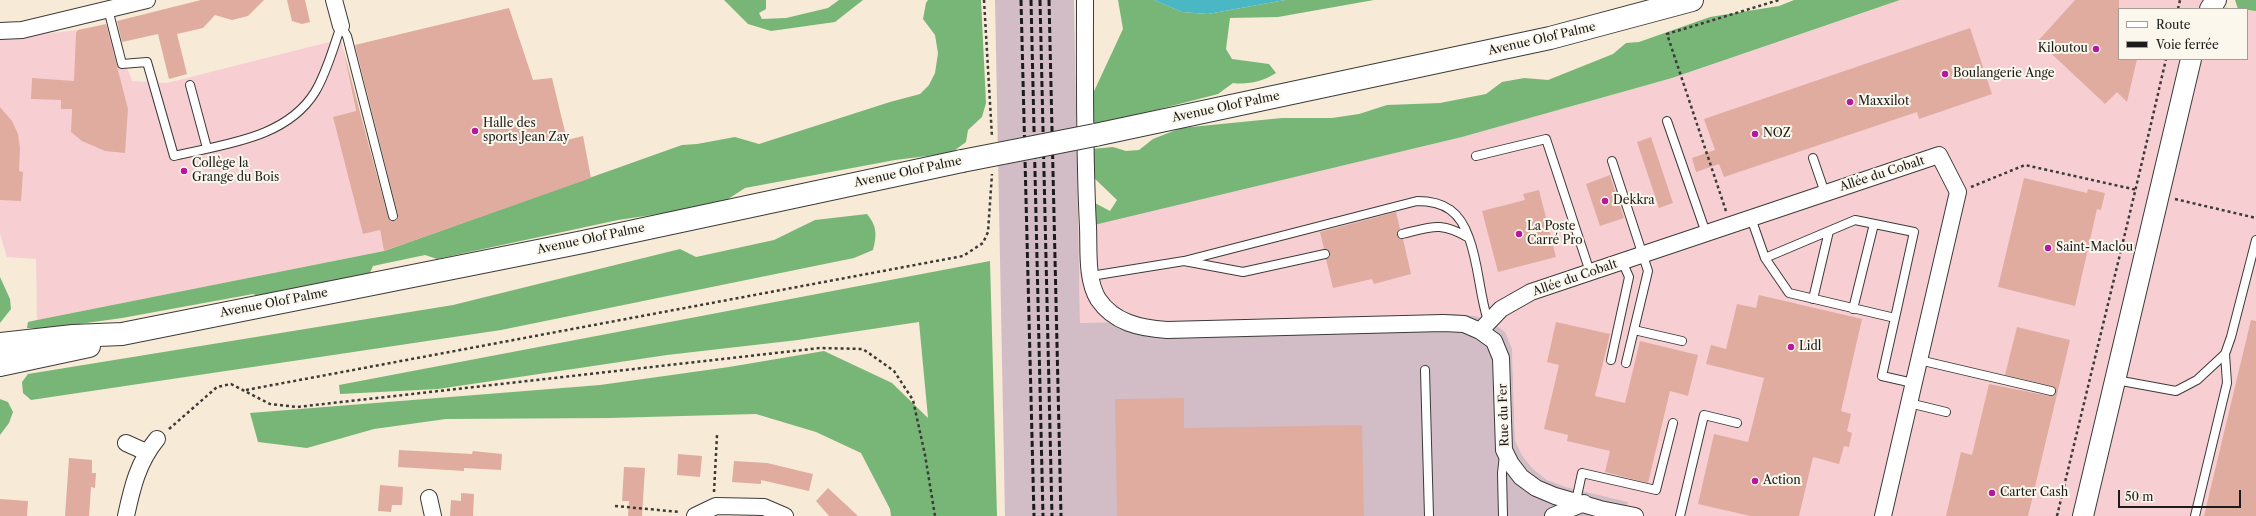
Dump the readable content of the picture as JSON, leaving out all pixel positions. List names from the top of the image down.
{
  "streets": {
    "main road": ["Avenue Olof Palme"],
    "street": ["Allée du Cobalt", "Rue du Fer"]
  },
  "crossings": [
    ["Allée du Cobalt", "Rue du Fer"]
  ],
  "places": [
    "Kiloutou",
    "Boulangerie Ange",
    "Maxxilot",
    "Halle des sports Jean Zay",
    "NOZ",
    "Collège la Grange du Bois",
    "Dekkra",
    "La Poste Carré Pro",
    "Saint-Maclou",
    "Lidl",
    "Action",
    "Carter Cash"
  ],
  "legend": ["Route", "Voie ferrée"],
  "scale_bar": "50 m"
}
